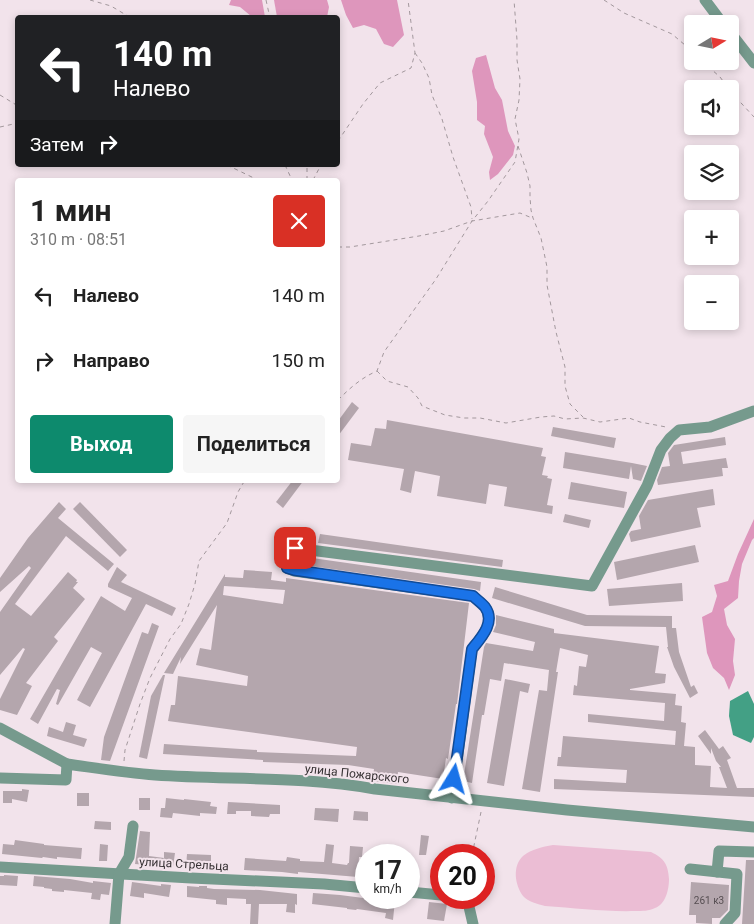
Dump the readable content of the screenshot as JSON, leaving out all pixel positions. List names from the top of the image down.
{
  "streets": {
    "street": ["улица Пожарского", "улица Стрельца"]
  },
  "house_numbers": ["261 к3"],
  "north": "right",
  "page": {
    "map_buttons": ["+", "−"],
    "turn": ["140 m", "Налево"],
    "then": "Затем",
    "heading": ["1 мин", "310 m · 08:51"],
    "list": [
      {
        "name": "Налево",
        "value": "140 m"
      },
      {
        "name": "Направо",
        "value": "150 m"
      }
    ],
    "buttons": ["Выход", "Поделиться"],
    "speed": "17 km/h",
    "limit": "20"
  }
}
